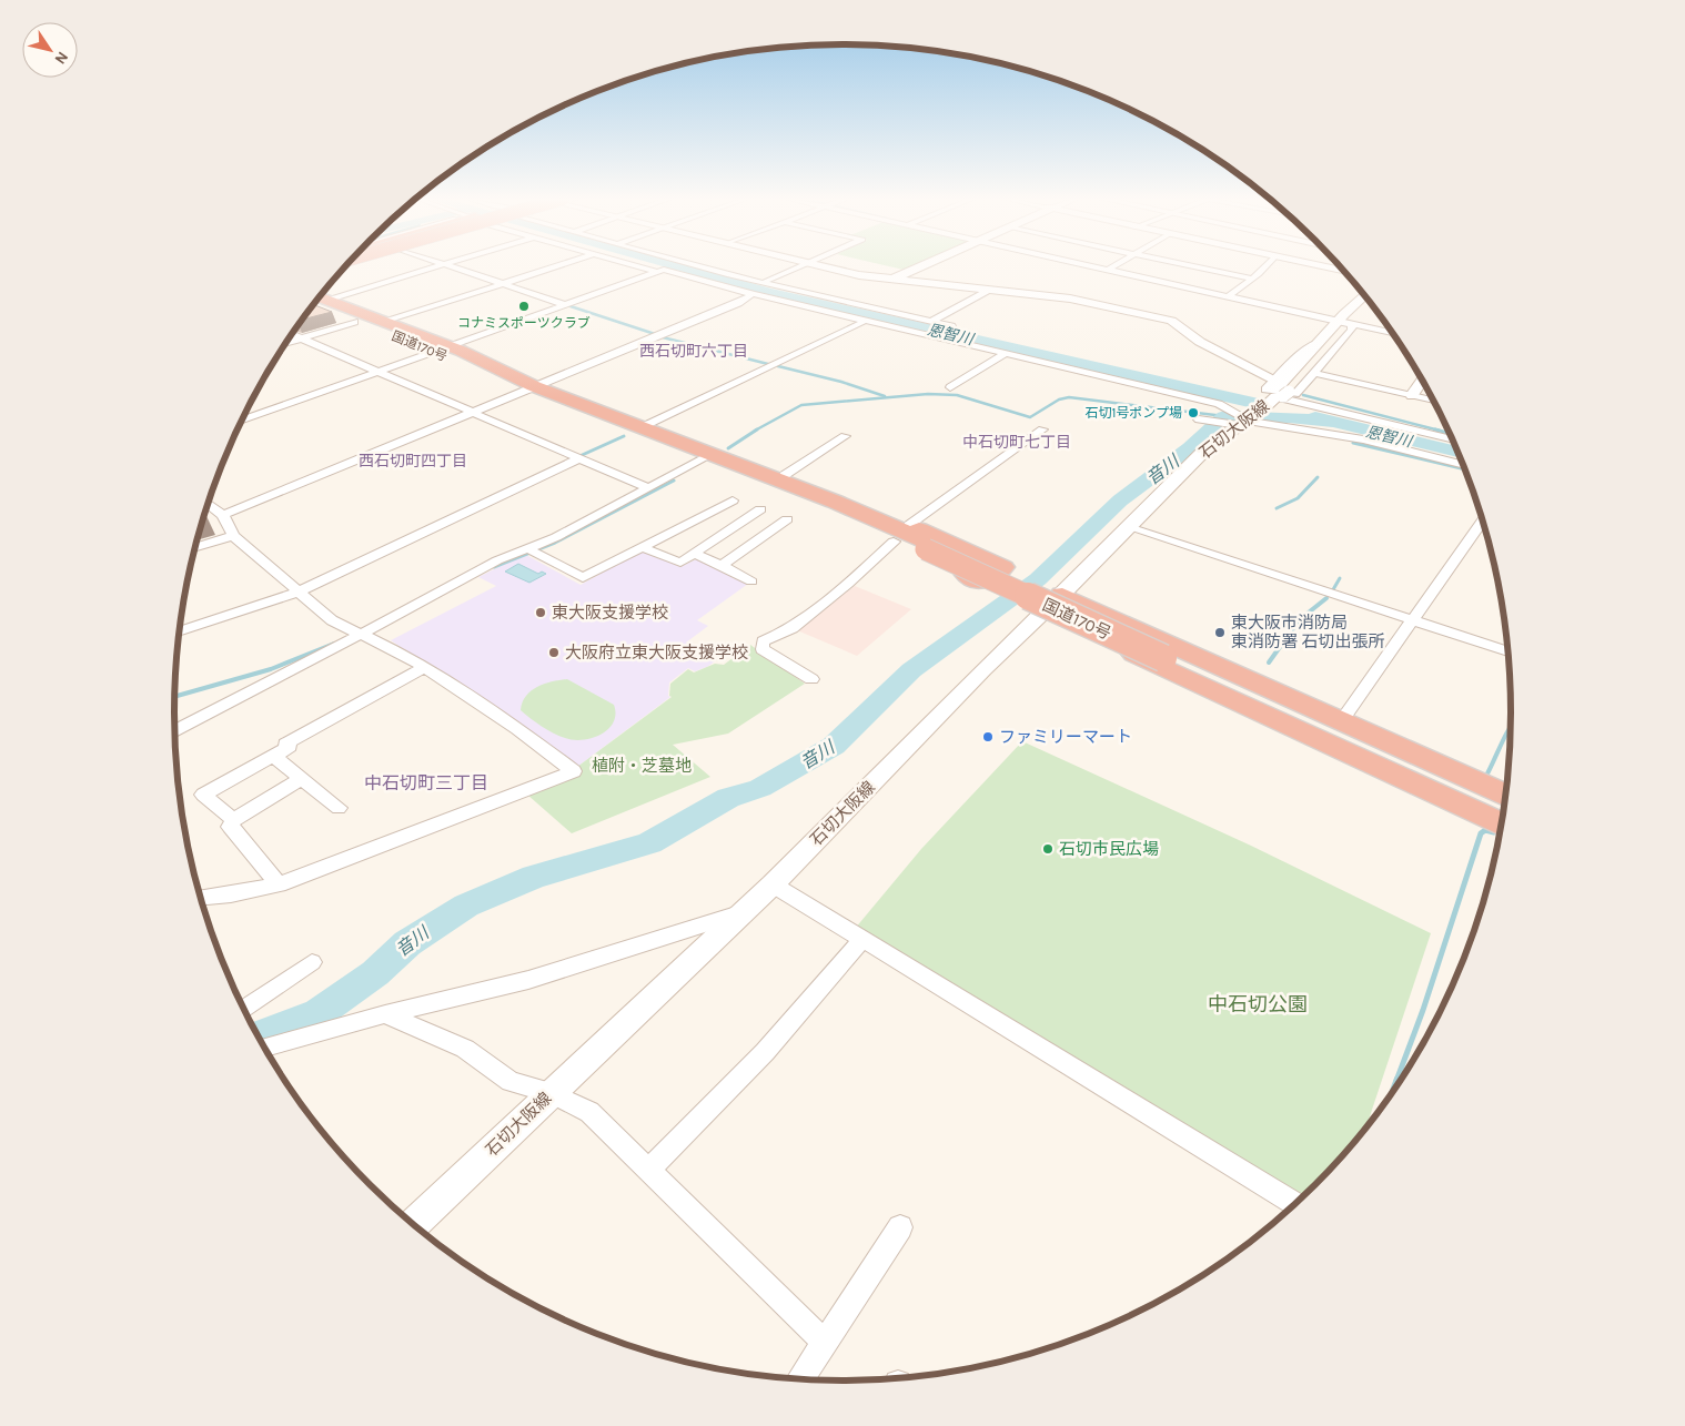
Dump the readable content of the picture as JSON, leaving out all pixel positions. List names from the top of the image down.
{
  "streets": {
    "highway": ["国道170号"],
    "street": ["石切大阪線"]
  },
  "districts": [
    "西石切町六丁目",
    "中石切町七丁目",
    "西石切町四丁目",
    "中石切町三丁目"
  ],
  "water": ["恩智川", "音川"],
  "parks": ["植附・芝墓地", "中石切公園"],
  "places": [
    "コナミスポーツクラブ",
    "石切1号ポンプ場",
    "東大阪支援学校",
    "東大阪市消防局 東消防署 石切出張所",
    "大阪府立東大阪支援学校",
    "ファミリーマート",
    "石切市民広場"
  ],
  "north": "bottom right"
}
